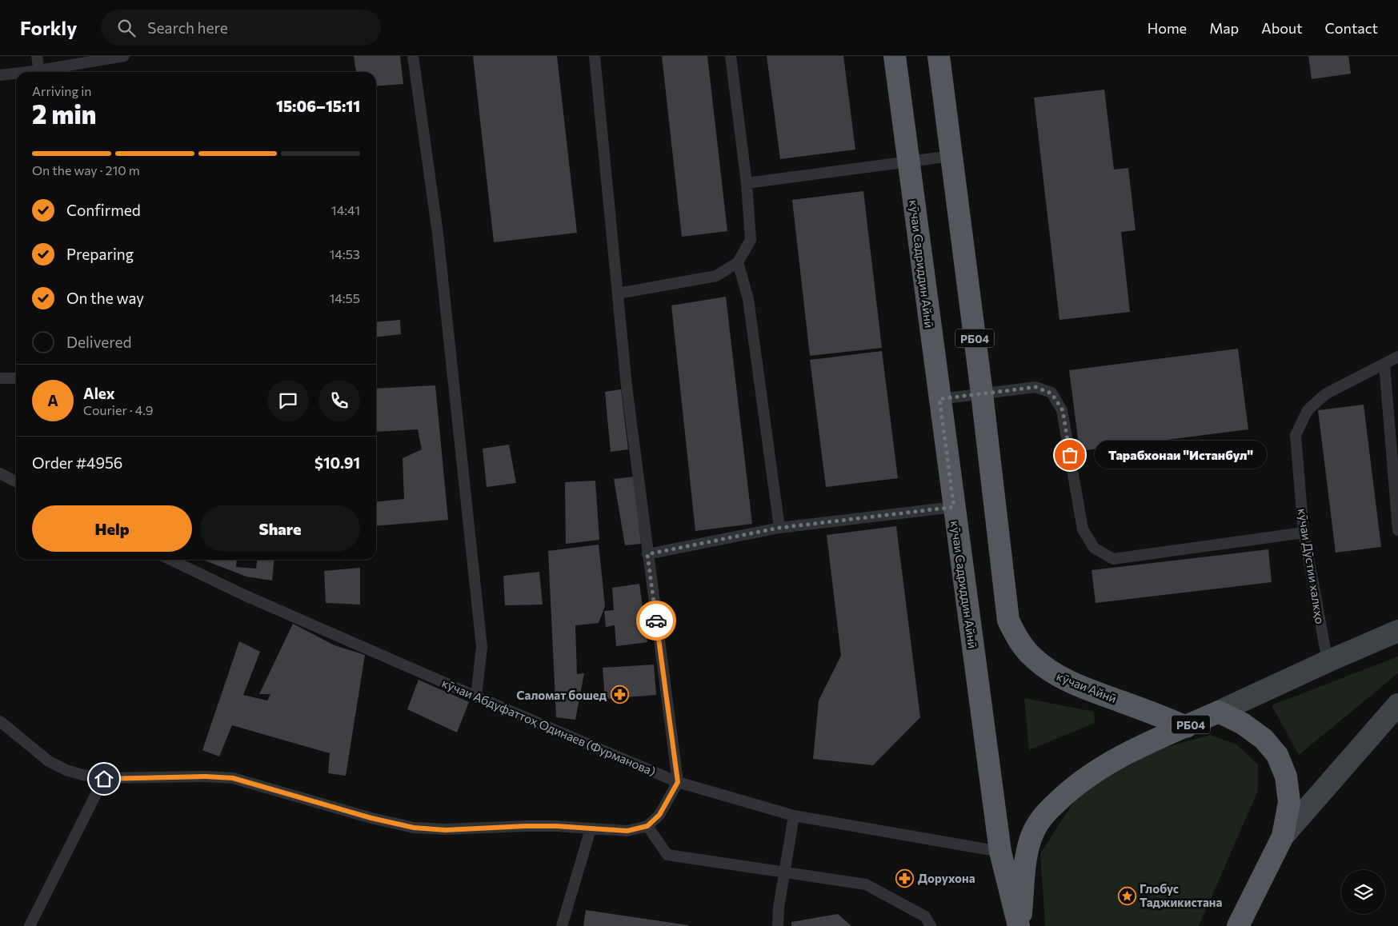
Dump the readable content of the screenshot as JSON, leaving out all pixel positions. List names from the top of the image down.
{
  "streets": {
    "highway": ["кӯчаи Садриддин Айнӣ", "РБ04", "кӯчаи Айнӣ"],
    "lane": ["кӯчаи Дӯстии халкҳо", "кӯчаи Абдуфаттоҳ Одинаев (Фурманова)"]
  },
  "crossings": [
    ["кӯчаи Садриддин Айнӣ", "РБ04"],
    ["кӯчаи Садриддин Айнӣ", "кӯчаи Абдуфаттоҳ Одинаев (Фурманова)"],
    ["РБ04", "кӯчаи Айнӣ"],
    ["РБ04", "кӯчаи Абдуфаттоҳ Одинаев (Фурманова)"]
  ],
  "places": {
    "other": ["Тарабхонаи \"Истанбул\""],
    "pharmacy": ["Саломат бошед", "Дорухона"],
    "place": ["Глобус Таджикистана"]
  },
  "page": {
    "header": "Forkly",
    "search": "Search here",
    "nav": [
      "Home",
      "Map",
      "About",
      "Contact"
    ],
    "heading": ["2 min", "Arriving in", "15:06–15:11"],
    "panel": [
      "Alex",
      "Courier · 4.9",
      "Order #4956",
      "$10.91"
    ],
    "bar": "On the way · 210 m",
    "list": [
      ["Confirmed", "14:41"],
      ["Preparing", "14:53"],
      ["On the way", "14:55"],
      "Delivered"
    ],
    "round": "A",
    "bubble": "Тарабхонаи \"Истанбул\"",
    "buttons": ["Help", "Share"]
  }
}
